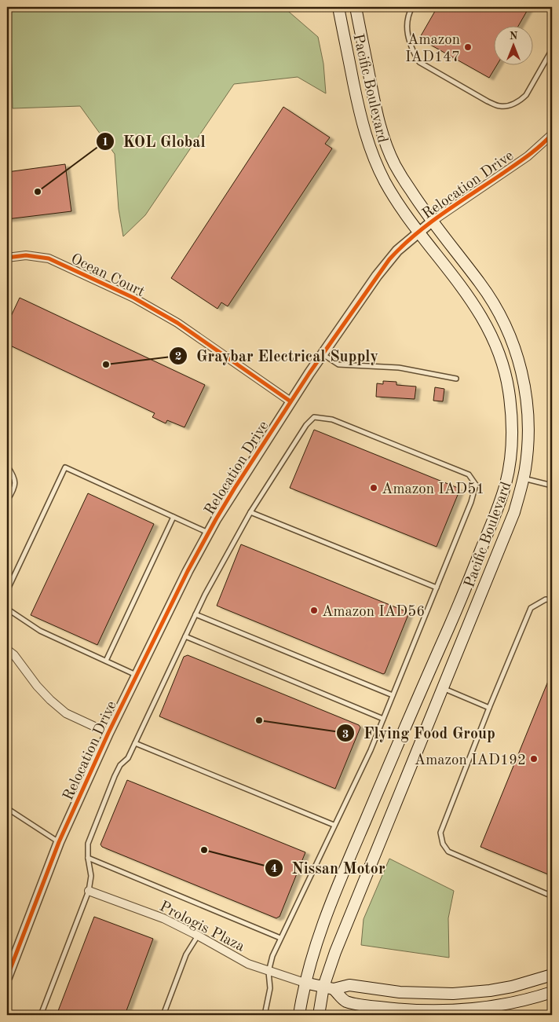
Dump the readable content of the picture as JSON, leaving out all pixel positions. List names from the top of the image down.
{
  "streets": {
    "main road": ["Pacific Boulevard"],
    "street": ["Relocation Drive", "Ocean Court", "Prologis Plaza"]
  },
  "crossings": [
    ["Pacific Boulevard", "Relocation Drive"],
    ["Pacific Boulevard", "Prologis Plaza"],
    ["Relocation Drive", "Ocean Court"]
  ],
  "places": [
    "Amazon IAD147",
    "KOL Global",
    "Graybar Electrical Supply",
    "Amazon IAD51",
    "Amazon IAD56",
    "Flying Food Group",
    "Amazon IAD192",
    "Nissan Motor"
  ],
  "north": "top"
}
